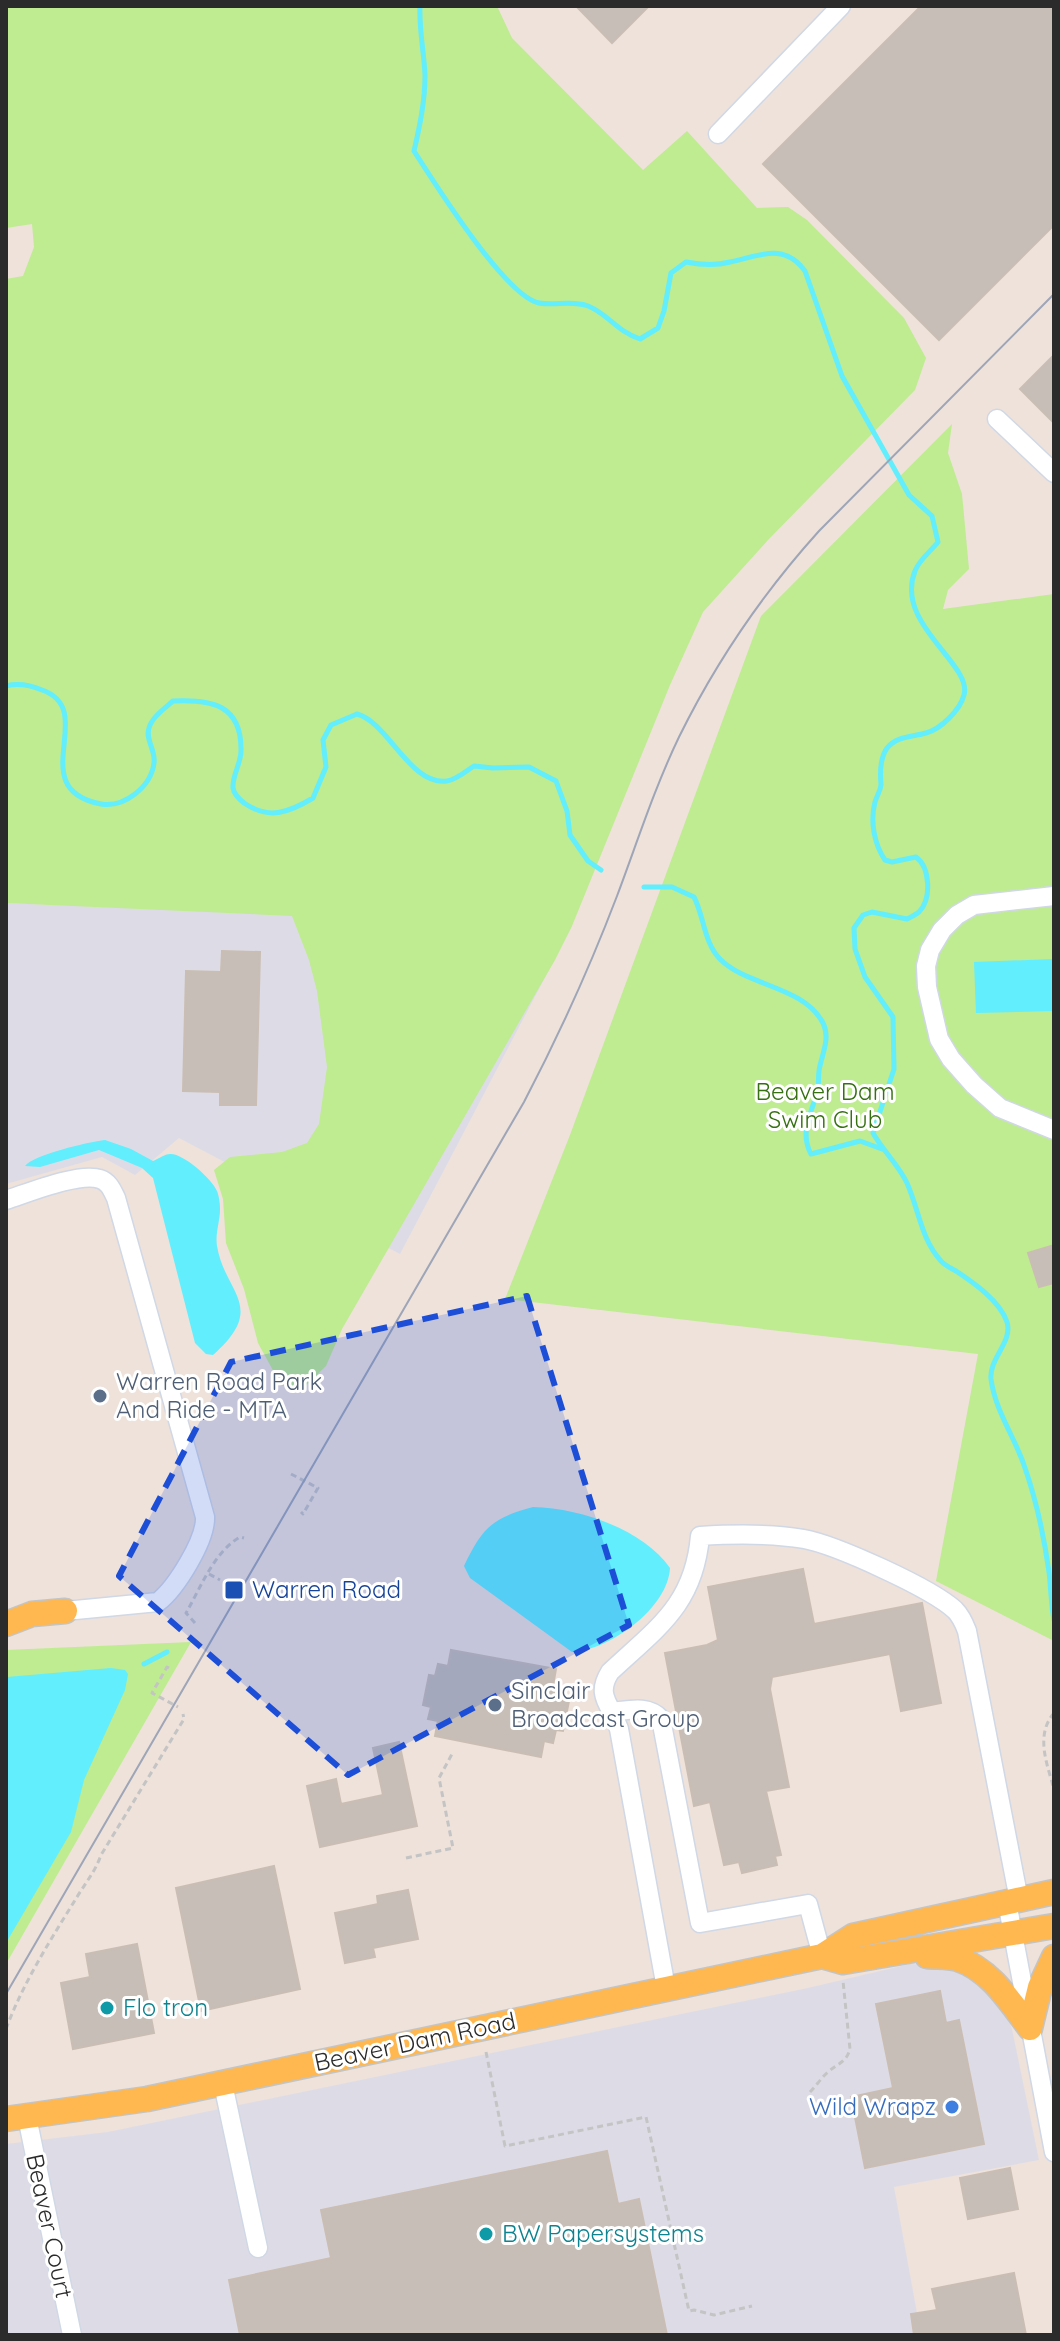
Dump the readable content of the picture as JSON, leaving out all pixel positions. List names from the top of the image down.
{
  "streets": {
    "main road": ["Beaver Dam Road"],
    "street": ["Beaver Court"]
  },
  "crossings": [
    ["Beaver Dam Road", "Beaver Court"]
  ],
  "parks": ["Beaver Dam Swim Club"],
  "places": {
    "other": [
      "Warren Road Park And Ride - MTA",
      "Sinclair Broadcast Group",
      "Flo tron",
      "Wild Wrapz",
      "BW Papersystems"
    ],
    "transit": ["Warren Road"]
  }
}
